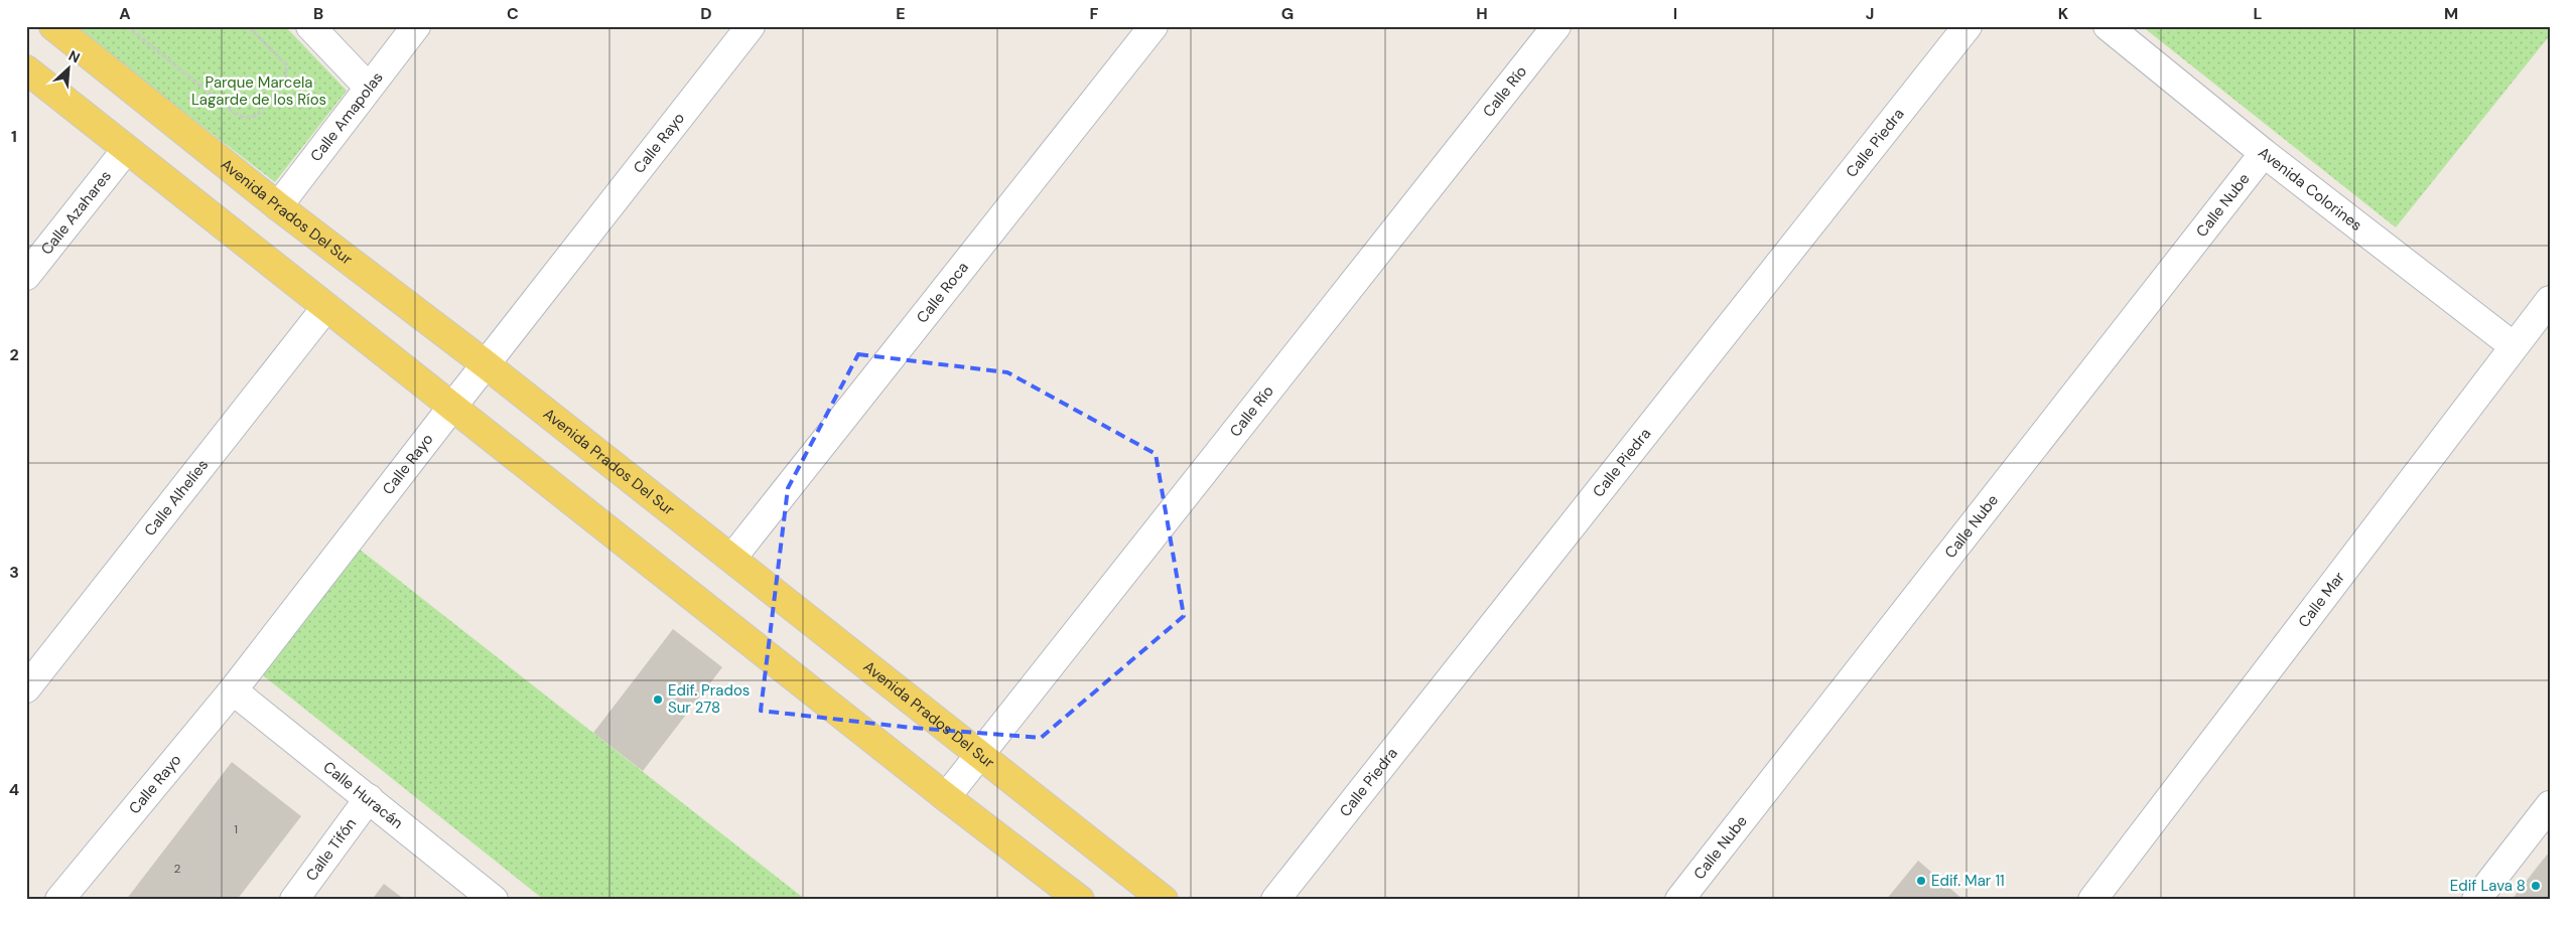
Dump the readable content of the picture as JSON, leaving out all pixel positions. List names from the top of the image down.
{
  "streets": {
    "main road": ["Avenida Prados Del Sur"],
    "street": [
      "Calle Río",
      "Calle Amapolas",
      "Calle Rayo",
      "Calle Piedra",
      "Avenida Colorines",
      "Calle Nube",
      "Calle Azahares",
      "Calle Roca",
      "Calle Alhelíes",
      "Calle Mar",
      "Calle Huracán",
      "Calle Tifón"
    ]
  },
  "crossings": [
    ["Calle Río", "Avenida Prados Del Sur"],
    ["Calle Amapolas", "Avenida Prados Del Sur"],
    ["Calle Rayo", "Avenida Prados Del Sur"],
    ["Calle Rayo", "Calle Huracán"],
    ["Avenida Colorines", "Calle Nube"],
    ["Avenida Colorines", "Calle Mar"],
    ["Avenida Prados Del Sur", "Calle Roca"],
    ["Calle Huracán", "Calle Tifón"]
  ],
  "parks": ["Parque Marcela Lagarde de los Ríos"],
  "places": ["Edif. Prados Sur 278", "Edif. Mar 11", "Edif Lava 8"],
  "house_numbers": ["1", "2"],
  "north": "top right",
  "grid": {
    "columns": [
      "A",
      "B",
      "C",
      "D",
      "E",
      "F",
      "G",
      "H",
      "I",
      "J",
      "K",
      "L",
      "M"
    ],
    "rows": [
      "1",
      "2",
      "3",
      "4"
    ]
  }
}
